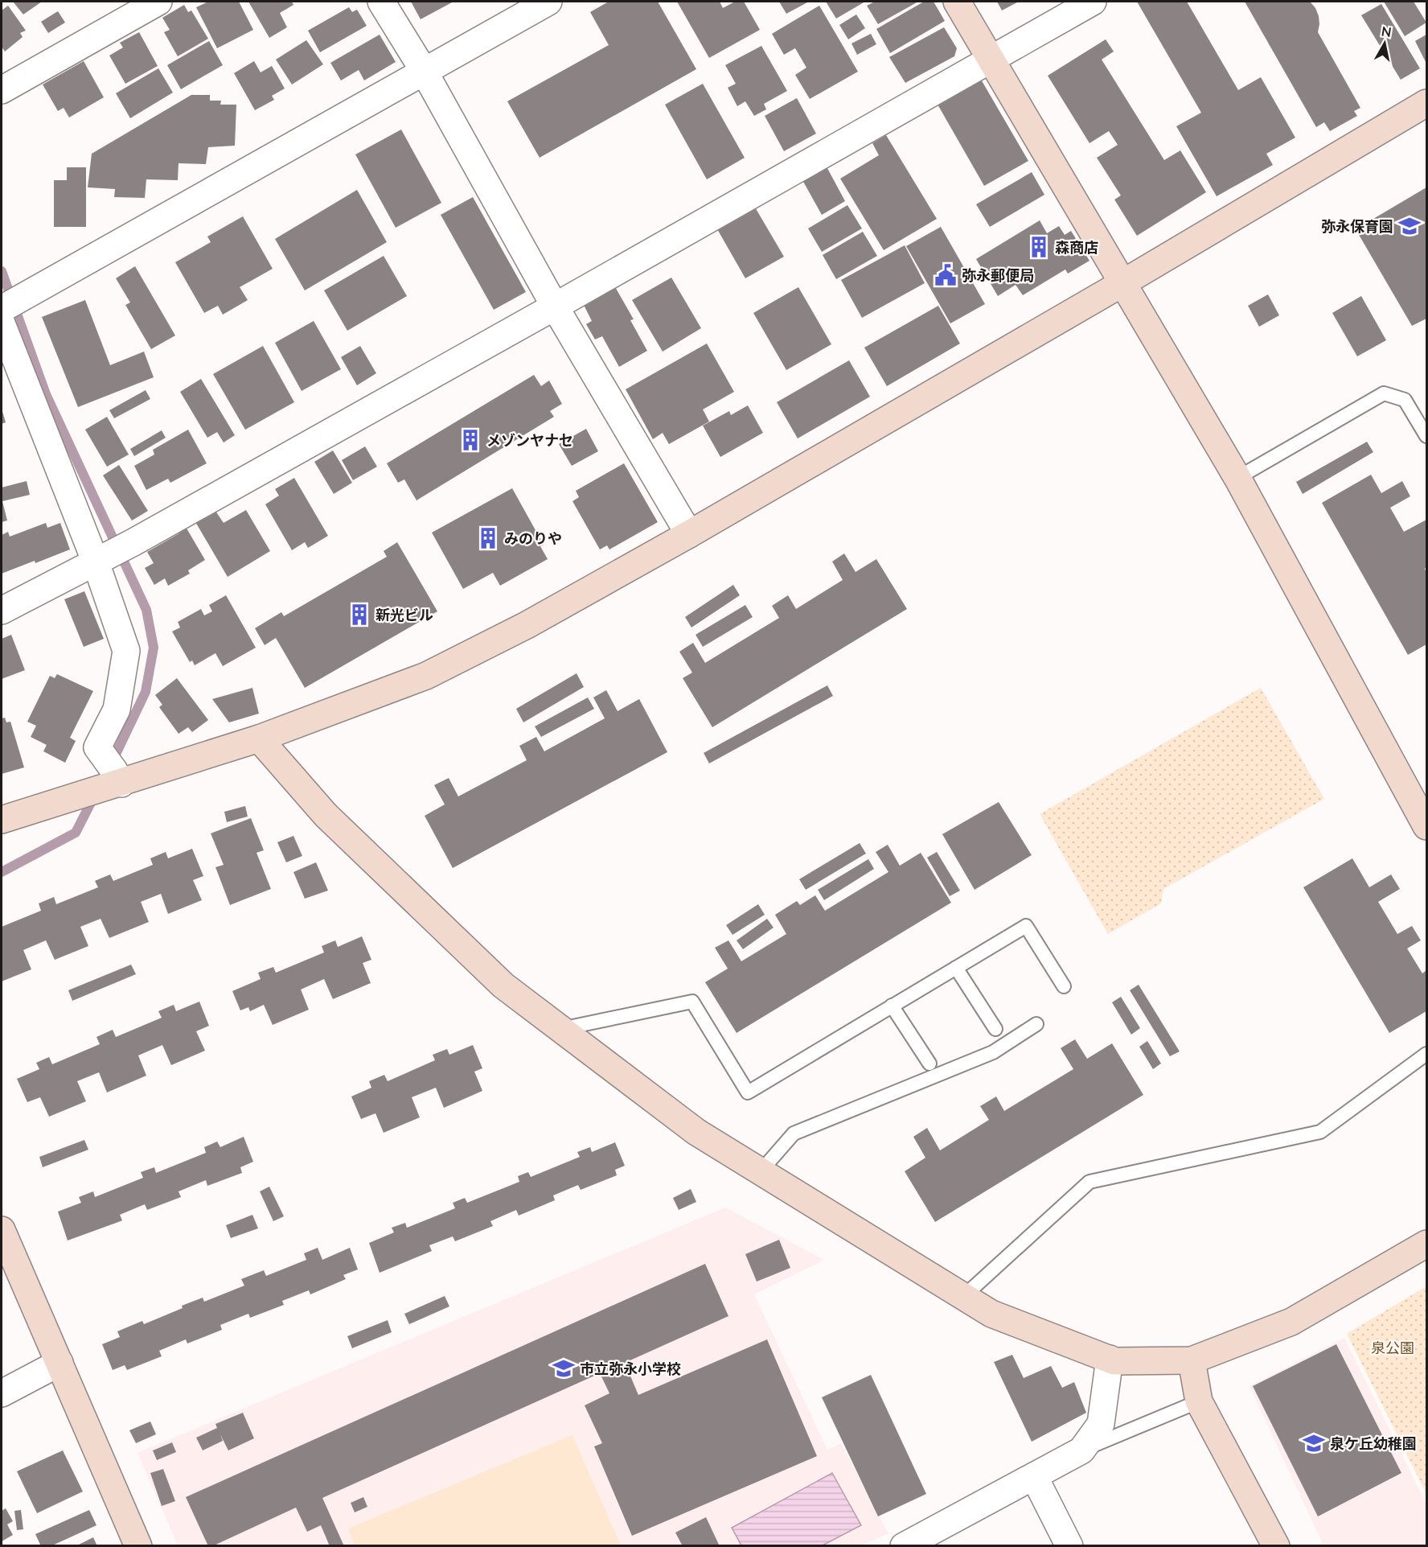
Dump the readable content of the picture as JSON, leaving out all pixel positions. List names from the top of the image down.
{
  "parks": ["泉公園"],
  "places": {
    "school or university": ["弥永保育園", "市立弥永小学校", "泉ケ丘幼稚園"],
    "building": [
      "森商店",
      "メゾンヤナセ",
      "みのりや",
      "新光ビル"
    ],
    "public building": ["弥永郵便局"]
  },
  "north": "top"
}
